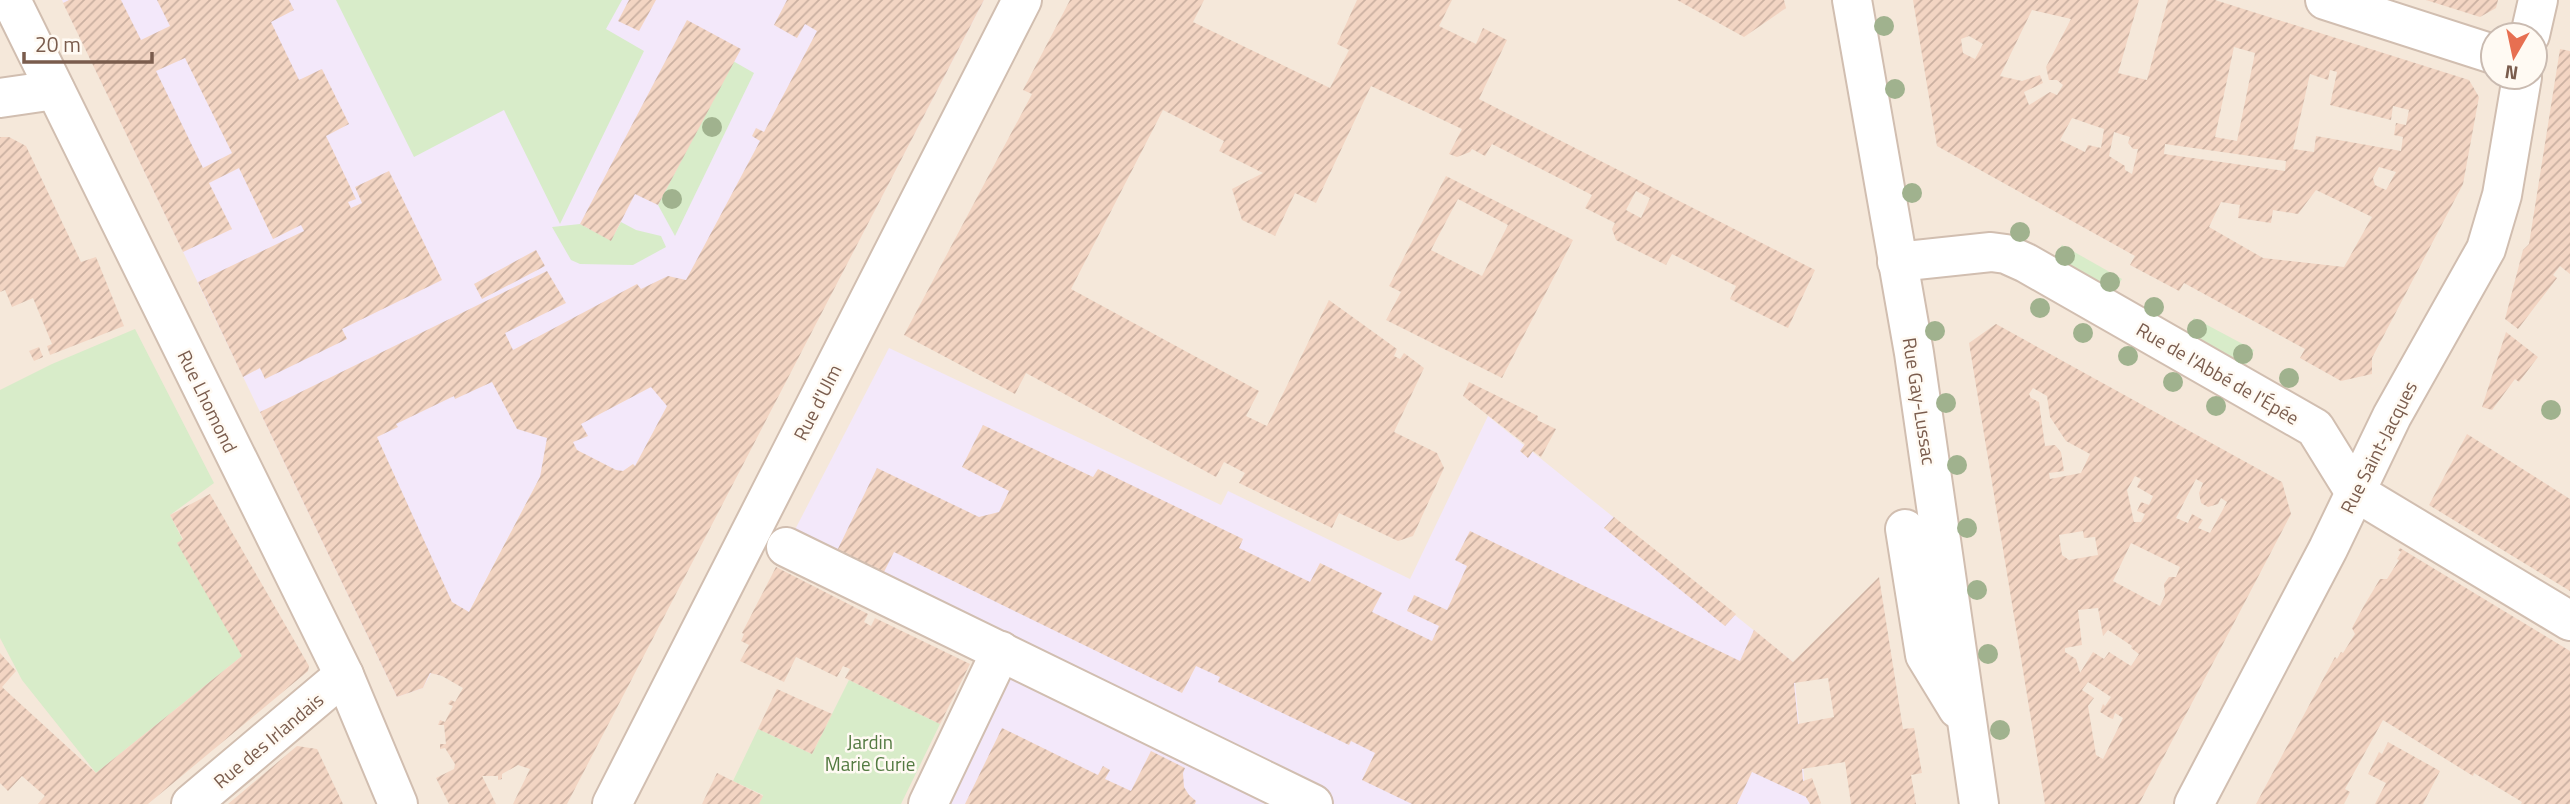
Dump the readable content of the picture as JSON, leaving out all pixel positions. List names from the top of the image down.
{
  "streets": {
    "street": [
      "Rue de l'Abbé de l'Épée",
      "Rue Lhomond",
      "Rue Gay-Lussac",
      "Rue d'Ulm",
      "Rue Saint-Jacques",
      "Rue des Irlandais"
    ]
  },
  "crossings": [
    ["Rue de l'Abbé de l'Épée", "Rue Gay-Lussac"],
    ["Rue de l'Abbé de l'Épée", "Rue Saint-Jacques"],
    ["Rue Lhomond", "Rue des Irlandais"]
  ],
  "parks": ["Jardin Marie Curie"],
  "scale_bar": "20 m",
  "north": "bottom"
}
